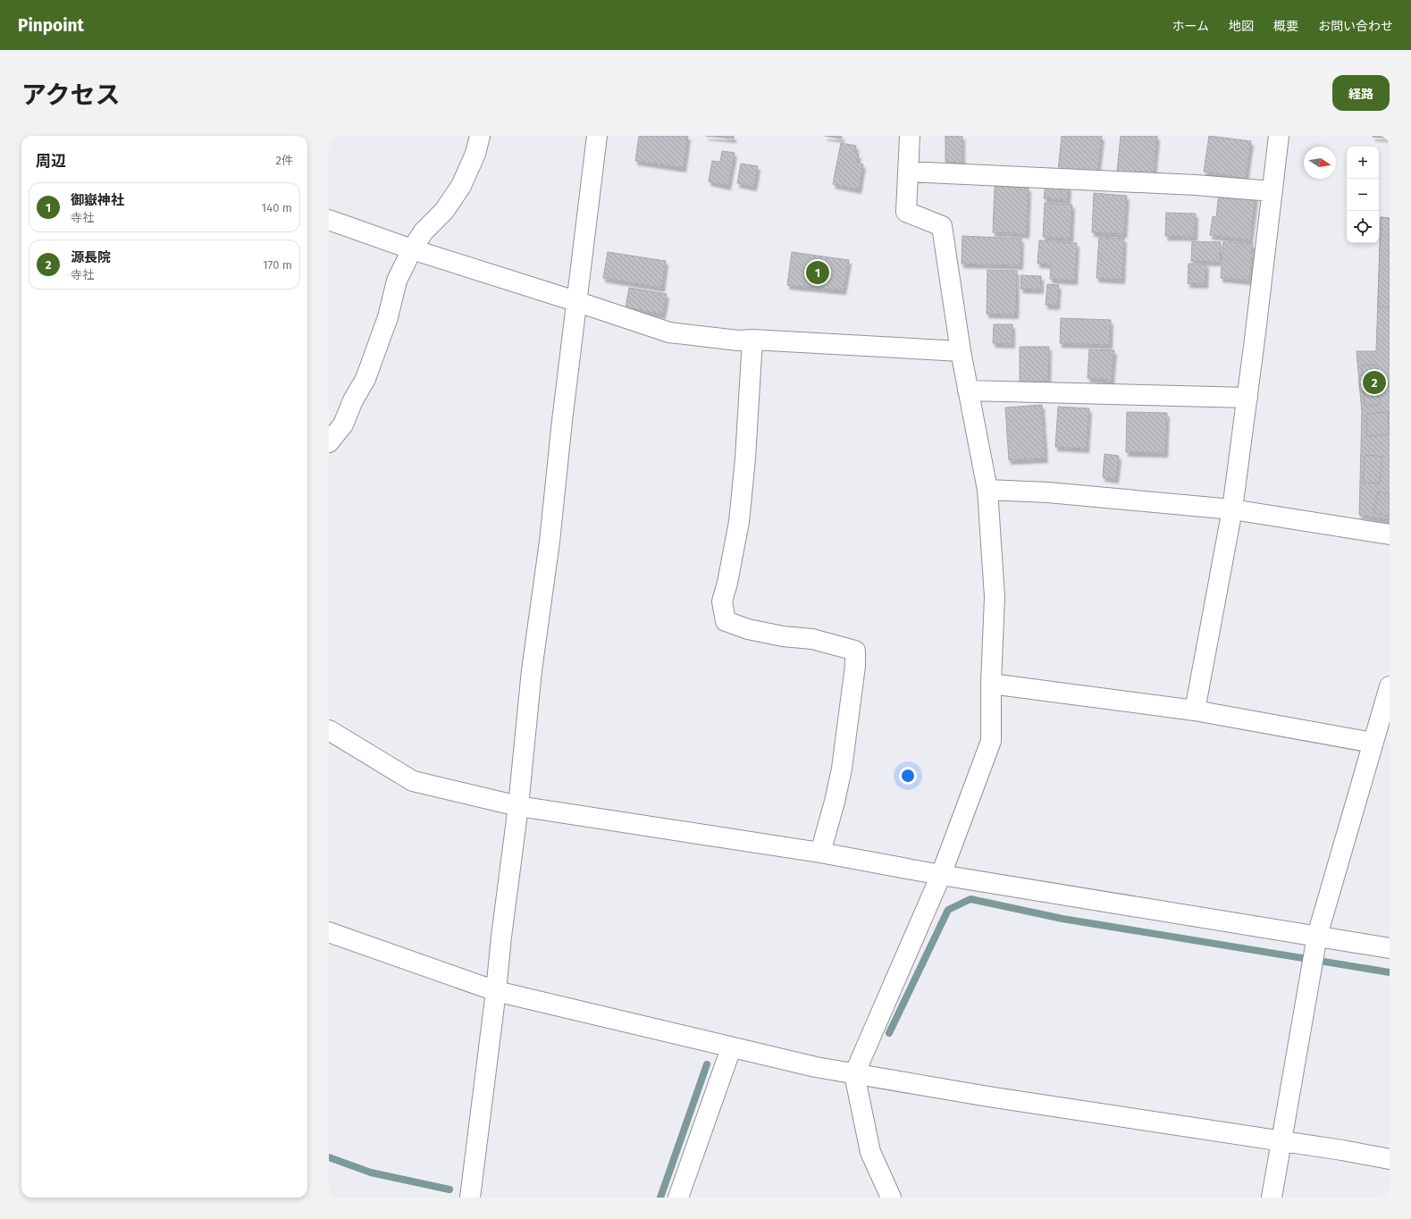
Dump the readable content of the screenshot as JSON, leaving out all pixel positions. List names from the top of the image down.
{
  "north": "right",
  "page": {
    "header": "Pinpoint",
    "nav": [
      "ホーム",
      "地図",
      "概要",
      "お問い合わせ"
    ],
    "title": "アクセス",
    "buttons": "経路",
    "heading": ["周辺", "2件"],
    "map_buttons": ["+", "−"],
    "list": [
      {
        "mark": "1",
        "name": "御嶽神社",
        "note": "寺社",
        "value": "140 m"
      },
      {
        "mark": "2",
        "name": "源長院",
        "note": "寺社",
        "value": "170 m"
      }
    ],
    "pins": ["1", "2"]
  }
}
